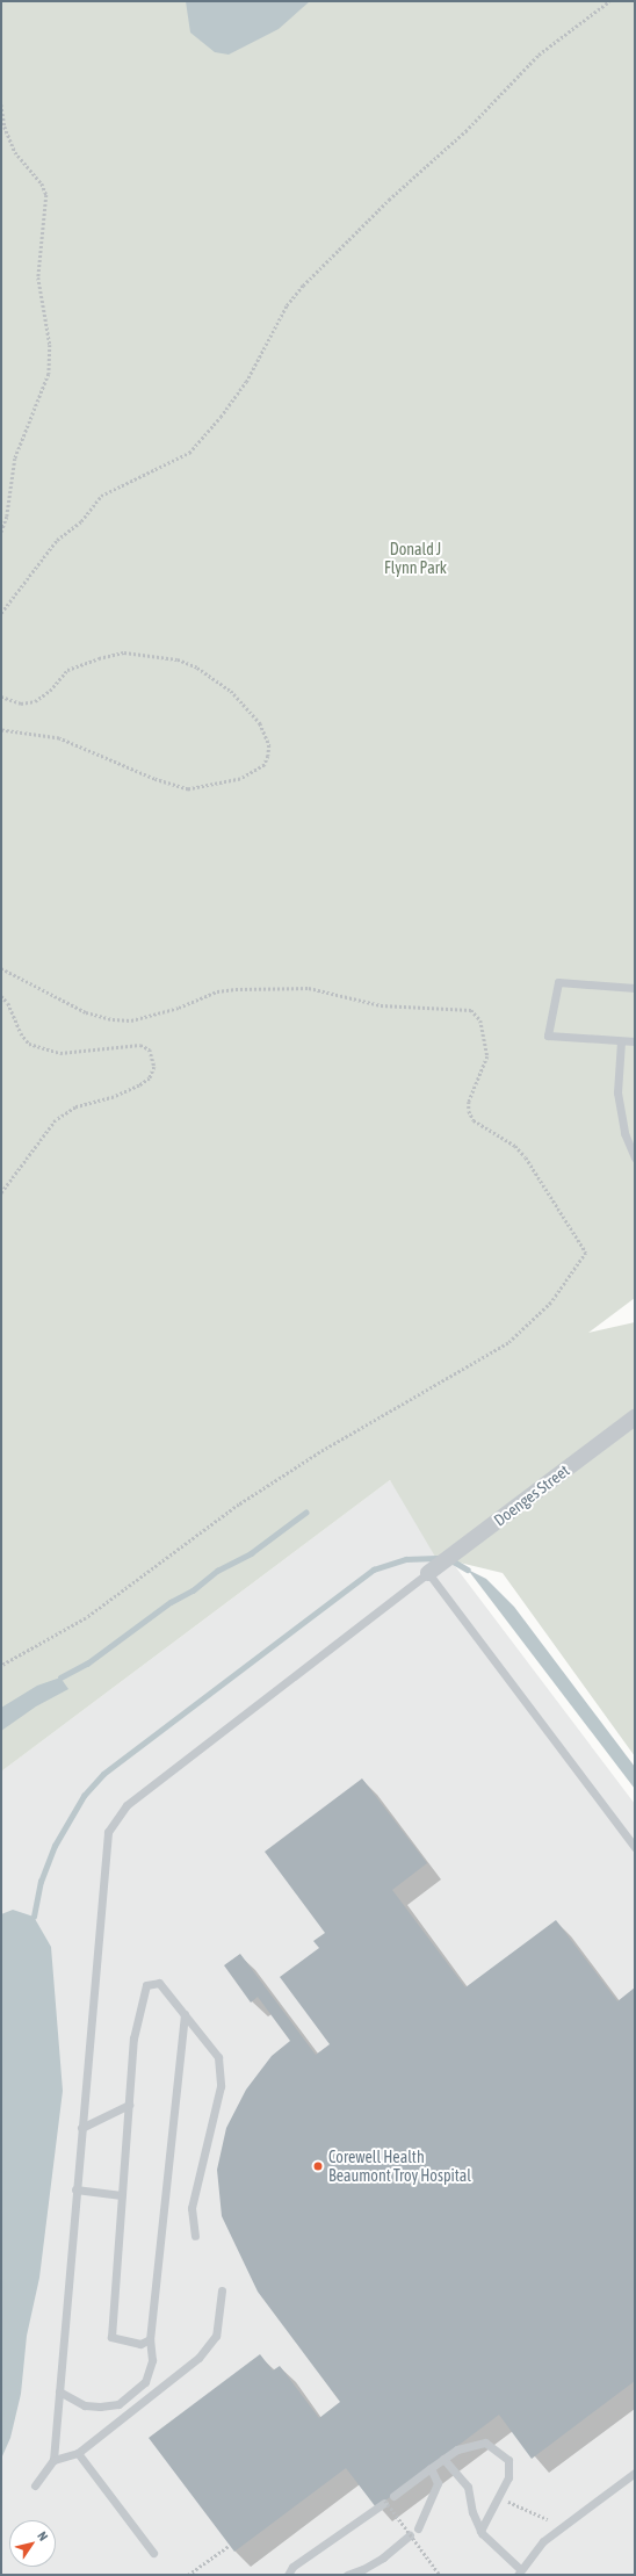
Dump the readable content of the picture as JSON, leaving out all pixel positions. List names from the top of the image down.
{
  "streets": {
    "street": ["Doenges Street"]
  },
  "parks": ["Donald J Flynn Park"],
  "places": ["Corewell Health Beaumont Troy Hospital"],
  "north": "top right"
}
